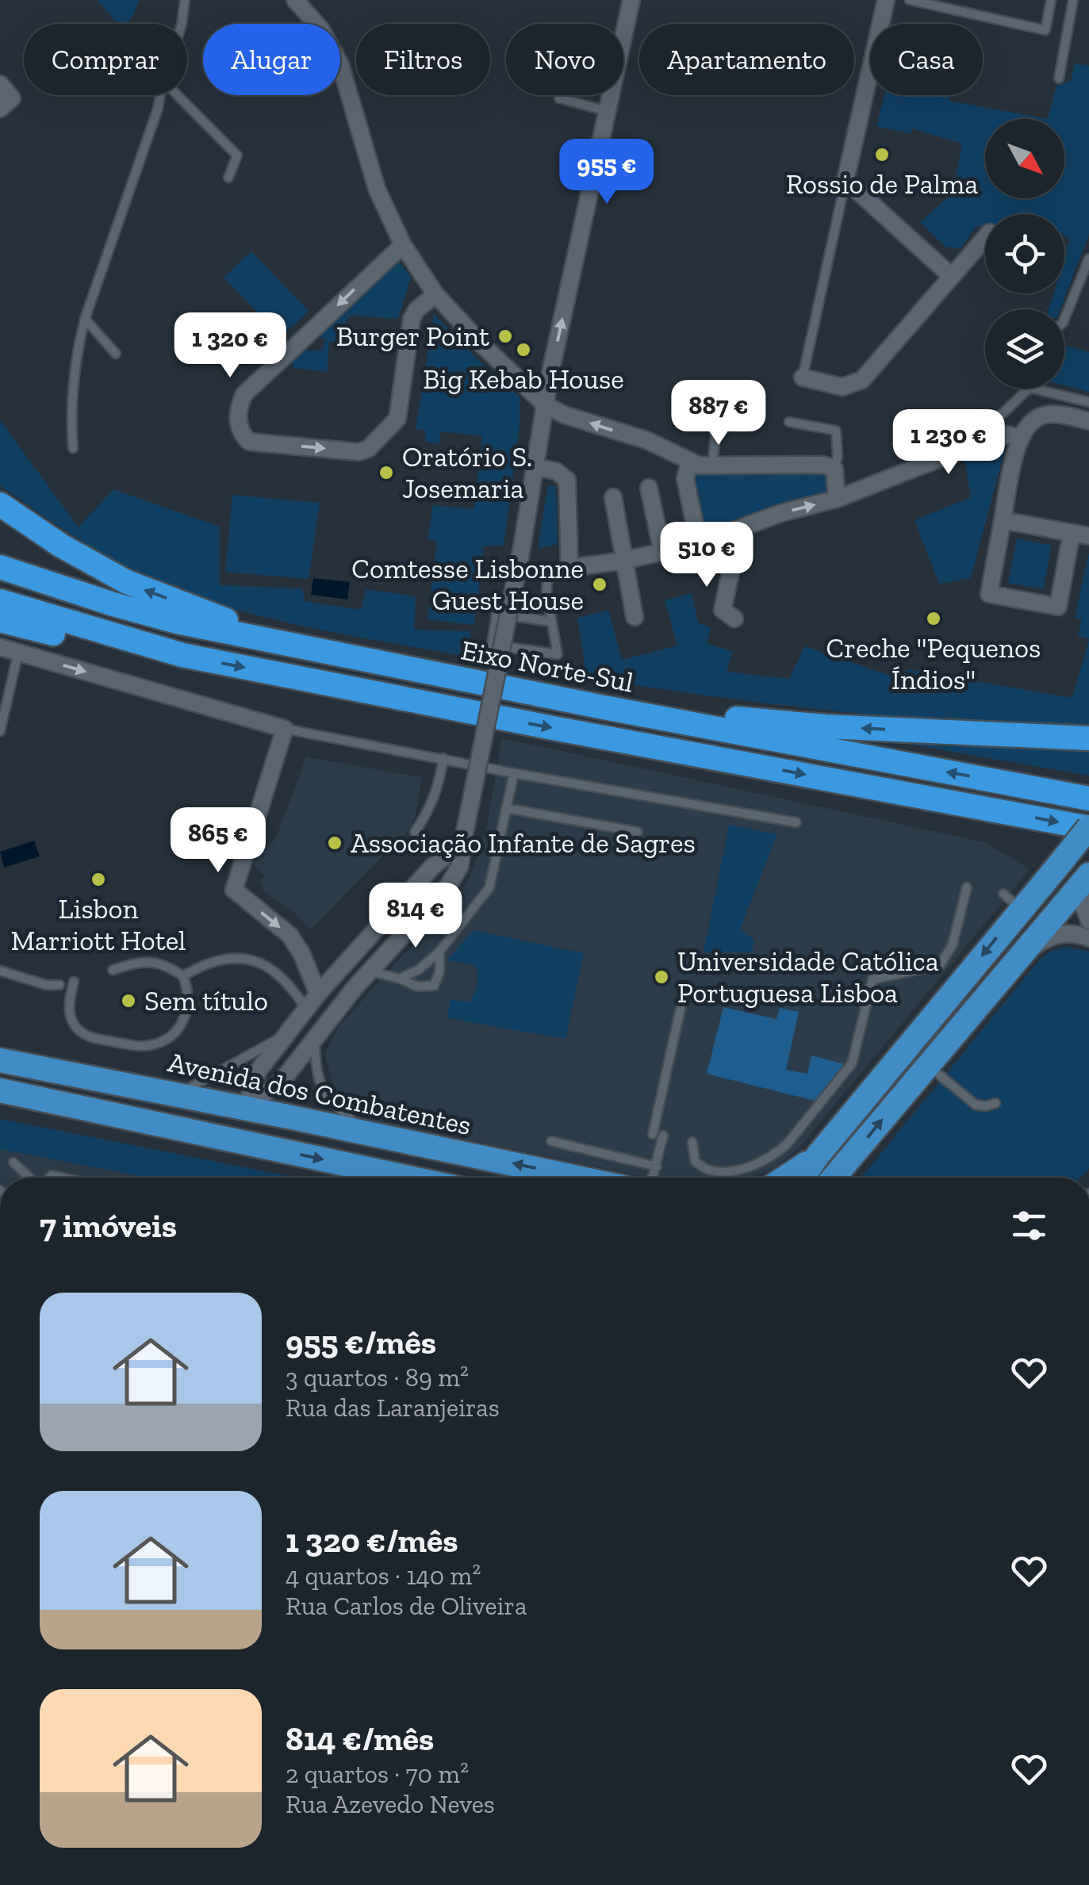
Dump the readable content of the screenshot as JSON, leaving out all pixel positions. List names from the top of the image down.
{
  "streets": {
    "highway": ["Eixo Norte-Sul"],
    "main road": ["Avenida dos Combatentes"]
  },
  "one_way": ["Avenida dos Combatentes"],
  "places": [
    "Rossio de Palma",
    "Burger Point",
    "Big Kebab House",
    "Oratório S. Josemaria",
    "Comtesse Lisbonne Guest House",
    "Creche \"Pequenos Índios\"",
    "Associação Infante de Sagres",
    "Lisbon Marriott Hotel",
    "Universidade Católica Portuguesa Lisboa",
    "Sem título"
  ],
  "north": "bottom right",
  "page": {
    "chip": [
      "Comprar",
      "Alugar",
      "Filtros",
      "Novo",
      "Apartamento",
      "Casa"
    ],
    "price": [
      "955 €",
      "1 320 €",
      "887 €",
      "1 230 €",
      "510 €",
      "865 €",
      "814 €"
    ],
    "heading": "7 imóveis",
    "list": [
      {
        "name": "955 €/mês",
        "note": "3 quartos · 89 m² · Rua das Laranjeiras"
      },
      {
        "name": "1 320 €/mês",
        "note": "4 quartos · 140 m² · Rua Carlos de Oliveira"
      },
      {
        "name": "814 €/mês",
        "note": "2 quartos · 70 m² · Rua Azevedo Neves"
      }
    ]
  }
}
